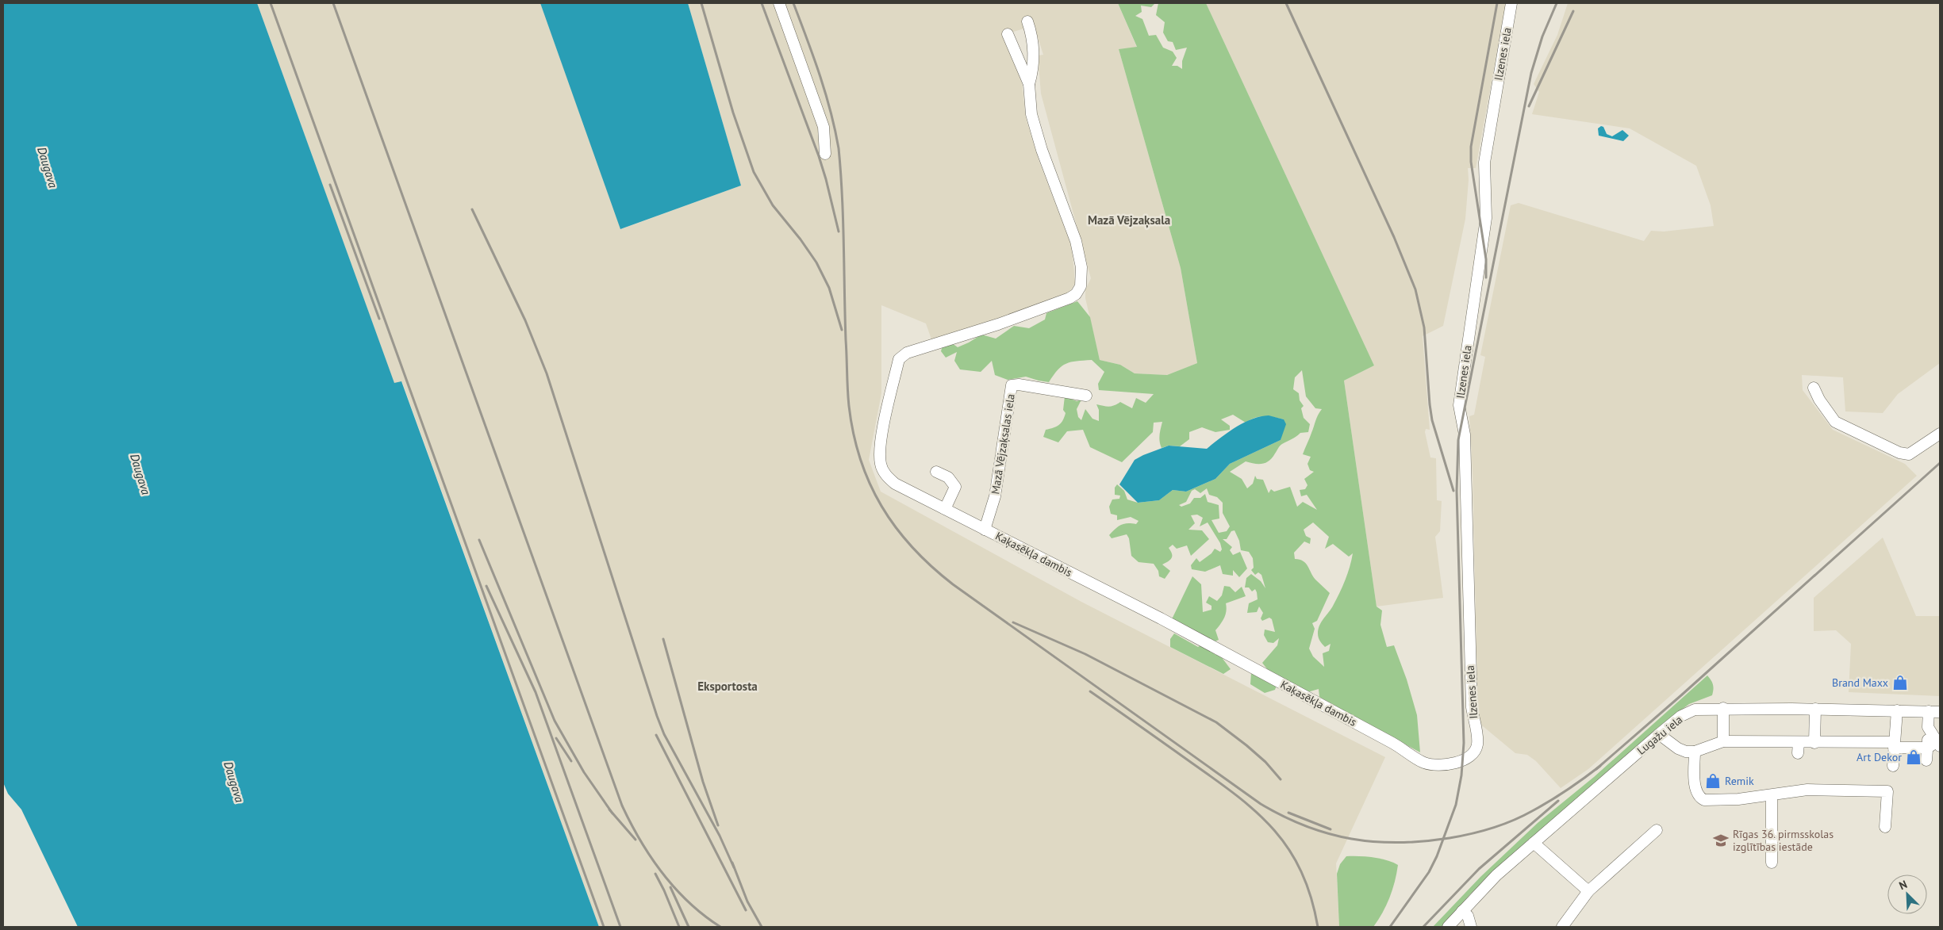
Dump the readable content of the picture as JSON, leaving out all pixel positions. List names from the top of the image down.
{
  "streets": {
    "street": [
      "Ilzenes iela",
      "Mazā Vējzaķsalas iela",
      "Kaķasēkļa dambis",
      "Lugažu iela"
    ]
  },
  "crossings": [
    ["Ilzenes iela", "Kaķasēkļa dambis"],
    ["Mazā Vējzaķsalas iela", "Kaķasēkļa dambis"]
  ],
  "districts": ["Mazā Vējzaķsala", "Eksportosta"],
  "water": ["Daugava"],
  "places": {
    "shop": ["Brand Maxx", "Art Dekor", "Remik"],
    "school or university": ["Rīgas 36. pirmsskolas izglītības iestāde"]
  },
  "north": "top left"
}
